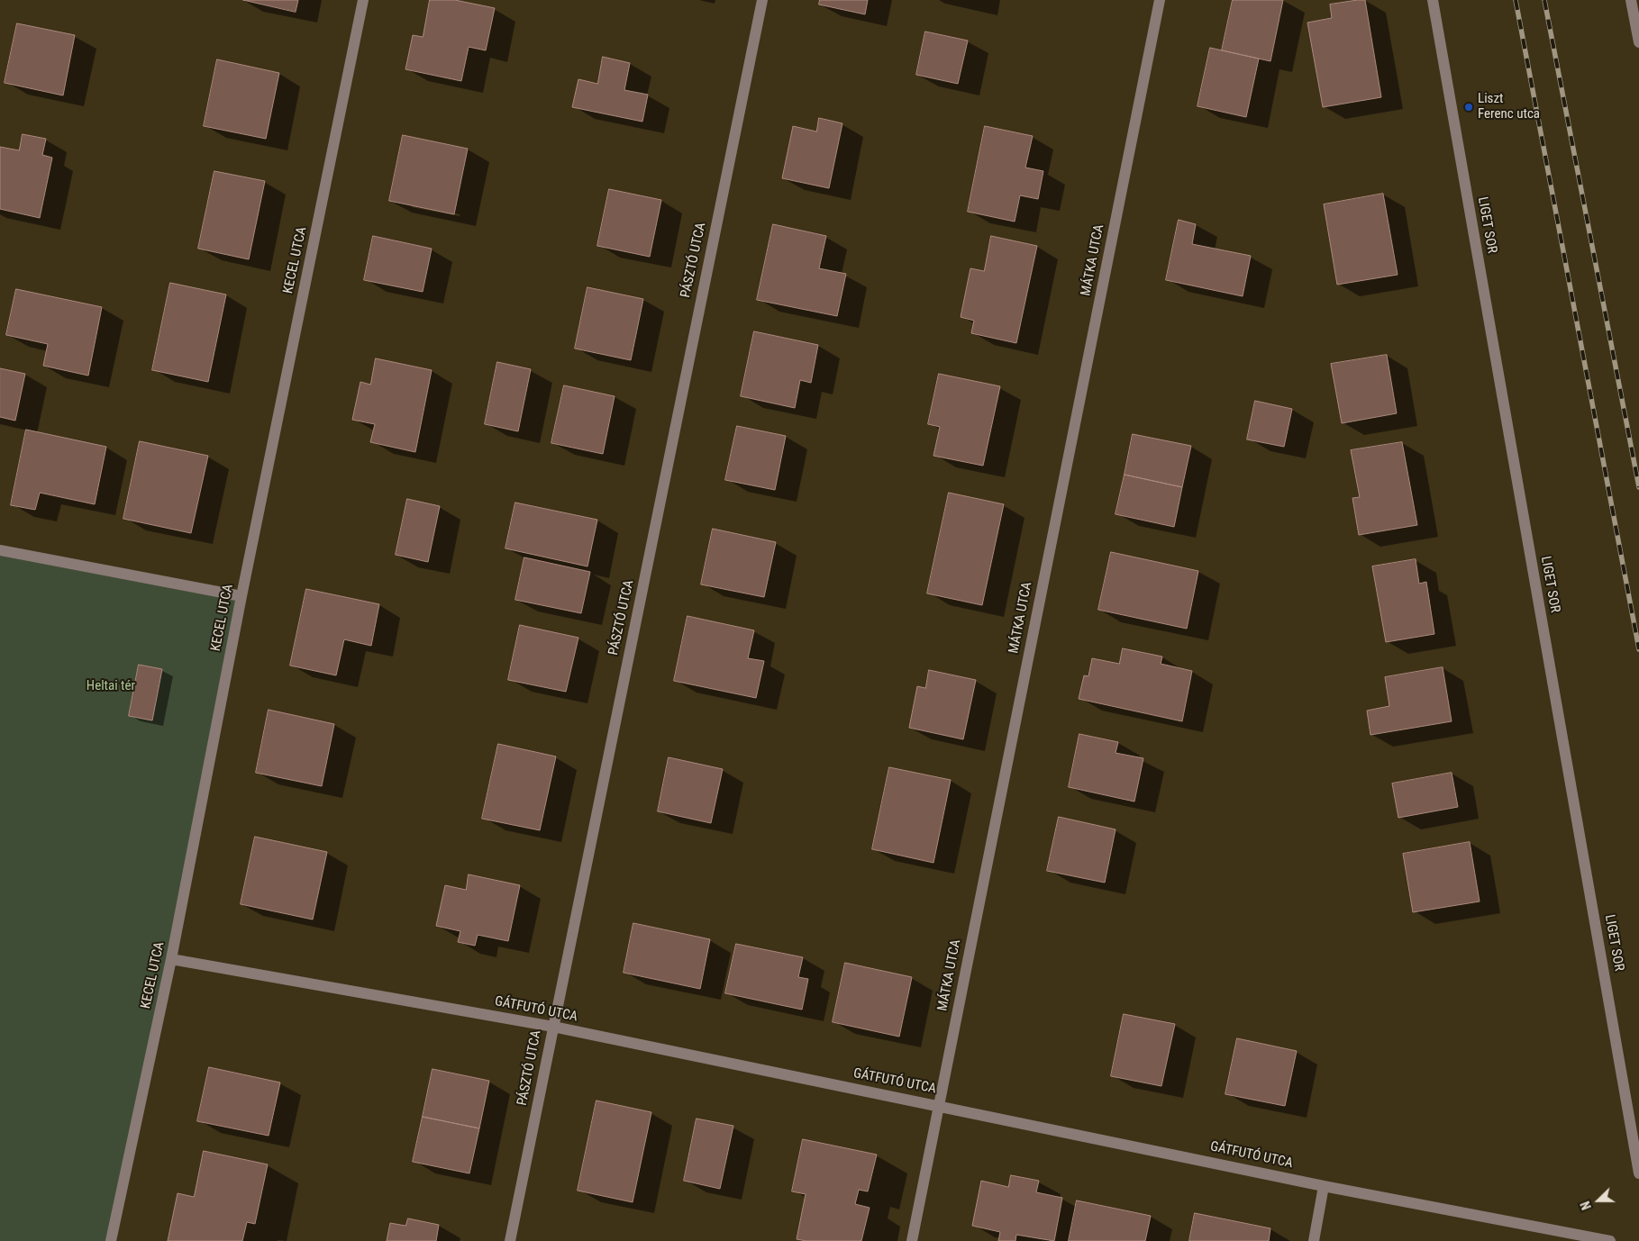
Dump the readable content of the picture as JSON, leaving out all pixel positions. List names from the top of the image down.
{
  "streets": {
    "street": [
      "LIGET SOR",
      "KECEL UTCA",
      "PÁSZTÓ UTCA",
      "MÁTKA UTCA",
      "GÁTFUTÓ UTCA"
    ]
  },
  "crossings": [
    ["KECEL UTCA", "GÁTFUTÓ UTCA"],
    ["PÁSZTÓ UTCA", "GÁTFUTÓ UTCA"],
    ["MÁTKA UTCA", "GÁTFUTÓ UTCA"]
  ],
  "parks": ["Heltai tér"],
  "places": ["Liszt Ferenc utca"],
  "north": "left"
}
